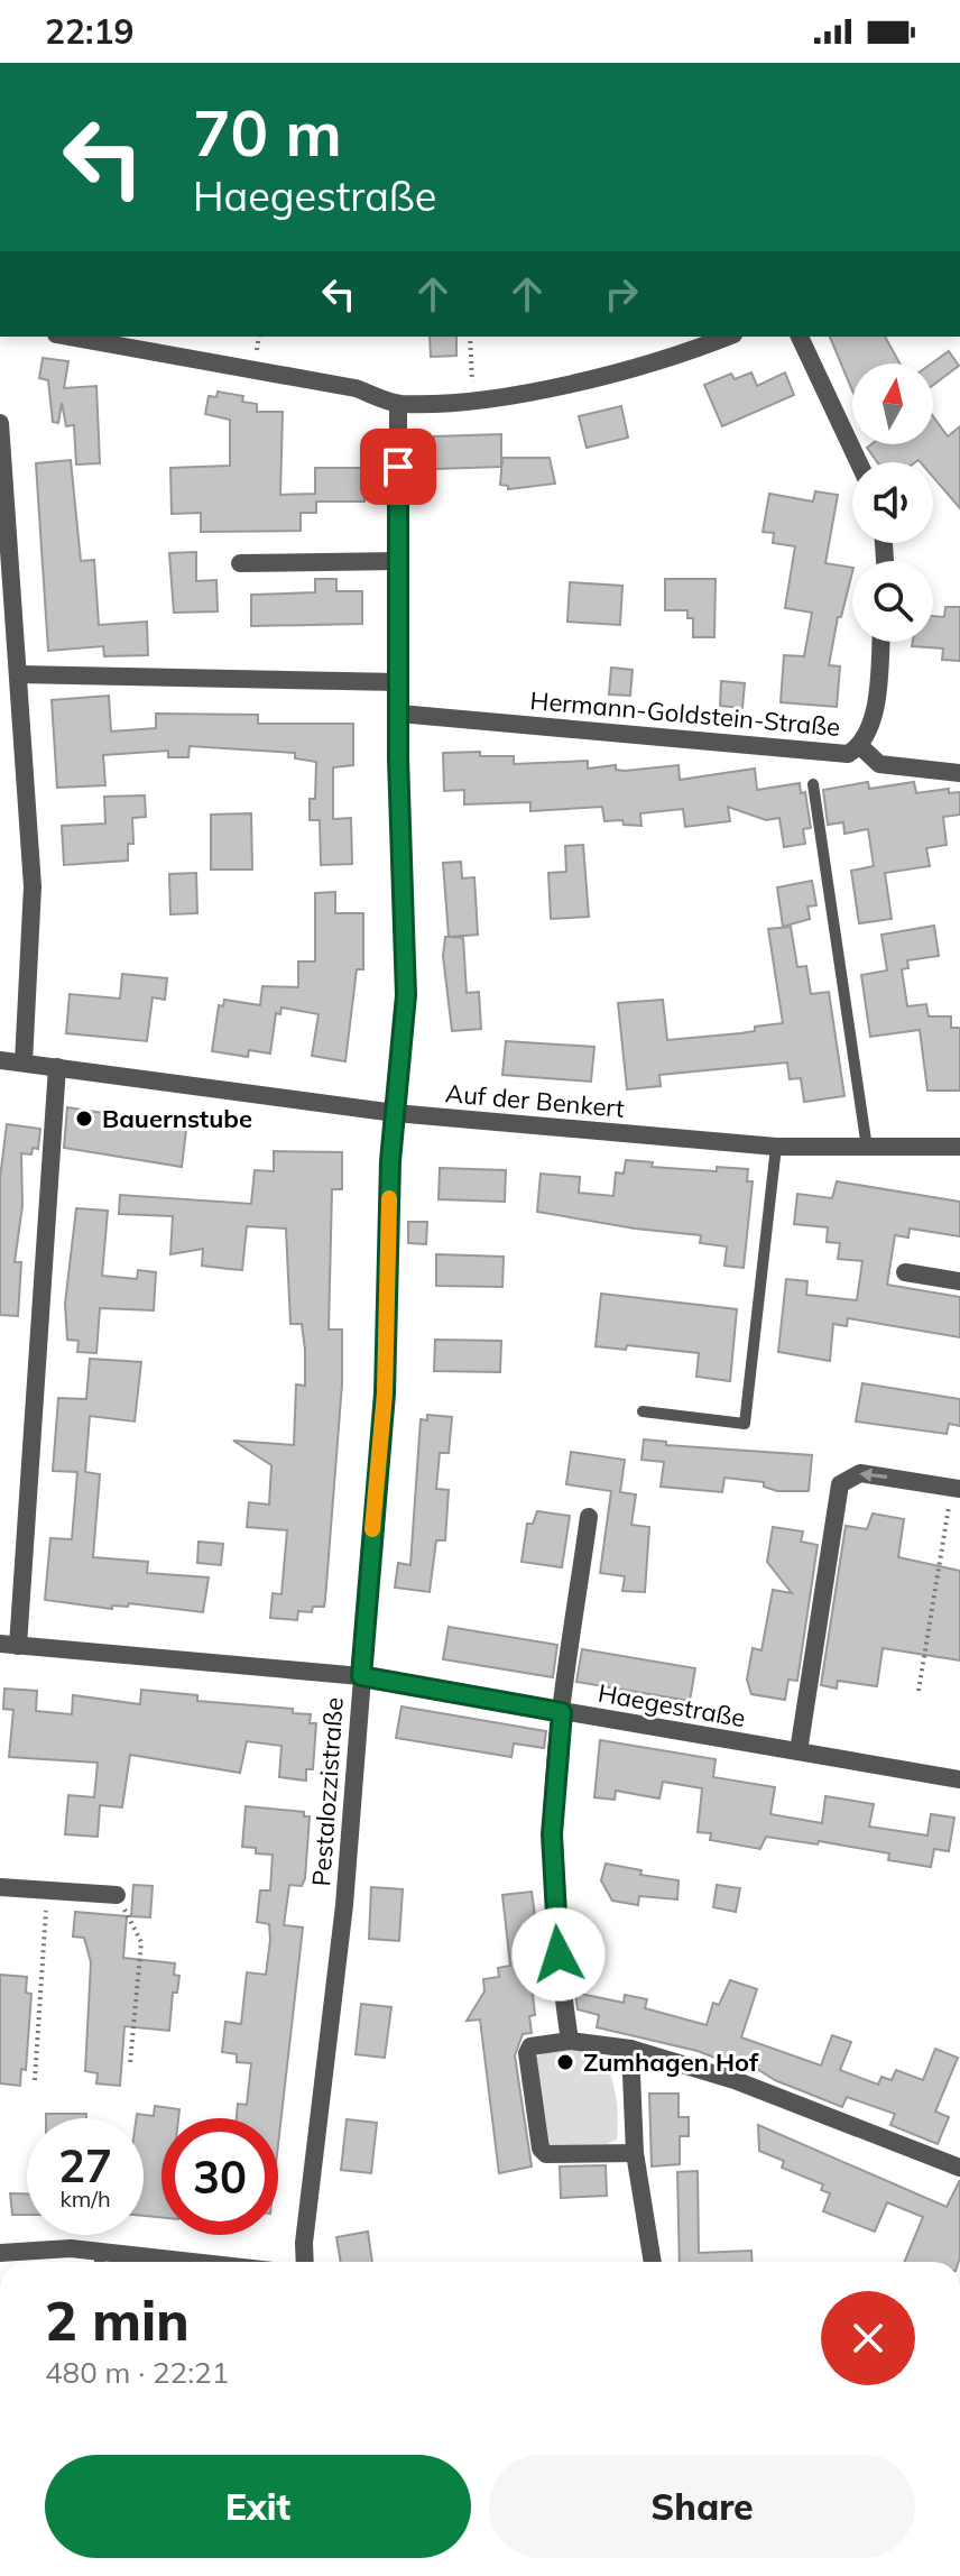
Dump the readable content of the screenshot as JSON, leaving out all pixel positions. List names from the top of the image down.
{
  "streets": {
    "street": [
      "Hermann-Goldstein-Straße",
      "Auf der Benkert",
      "Haegestraße",
      "Pestalozzistraße"
    ]
  },
  "crossings": [
    ["Hermann-Goldstein-Straße", "Pestalozzistraße"],
    ["Auf der Benkert", "Pestalozzistraße"],
    ["Haegestraße", "Pestalozzistraße"]
  ],
  "places": ["Bauernstube", "Zumhagen Hof"],
  "north": "top",
  "page": {
    "status": "22:19",
    "turn": ["70 m", "Haegestraße"],
    "speed": "27 km/h",
    "limit": "30",
    "heading": ["2 min", "480 m · 22:21"],
    "buttons": ["Exit", "Share"]
  }
}
